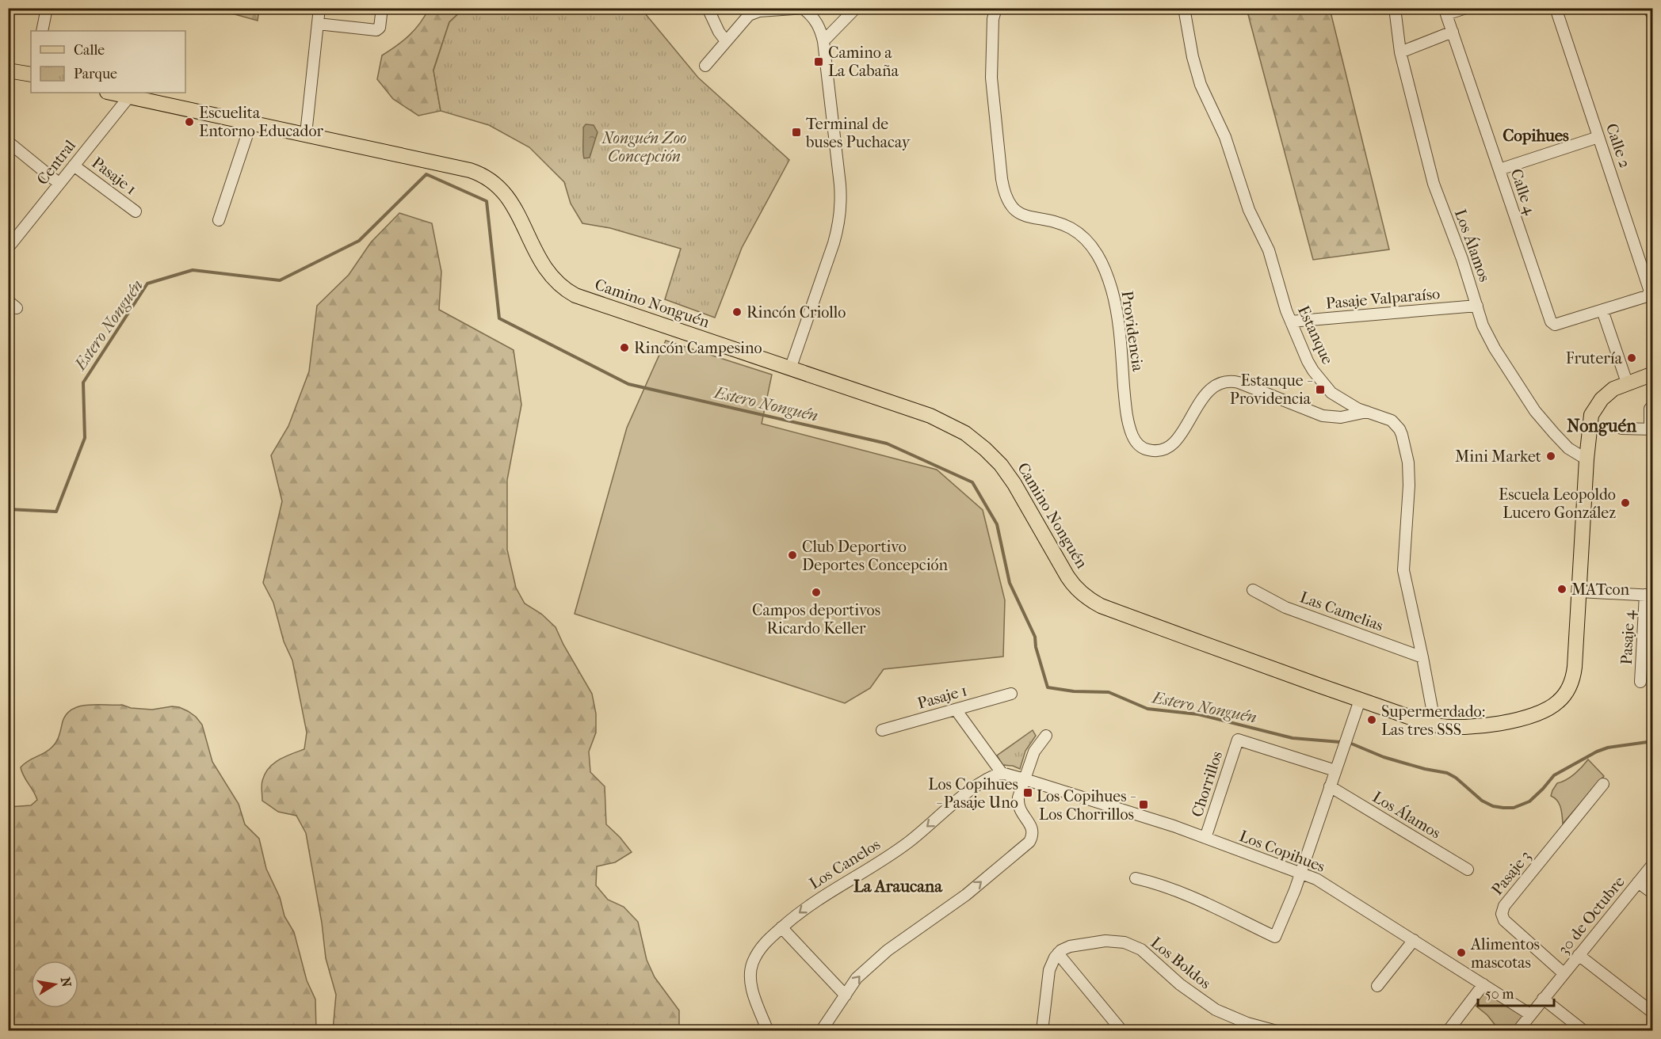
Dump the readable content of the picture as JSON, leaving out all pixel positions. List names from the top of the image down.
{
  "streets": {
    "main road": ["Camino Nonguén"],
    "street": [
      "Calle 2",
      "Central",
      "Pasaje 1",
      "Calle 4",
      "Los Álamos",
      "Pasaje Valparaíso",
      "Providencia",
      "Estanque",
      "Las Camelias",
      "Pasaje 4",
      "Chorrillos",
      "Los Copihues",
      "Los Canelos",
      "Pasaje 3",
      "30 de Octubre",
      "Los Boldos"
    ]
  },
  "crossings": [
    ["Calle 2", "Calle 4"],
    ["Central", "Pasaje 1"],
    ["Central", "Camino Nonguén"],
    ["Los Álamos", "Pasaje Valparaíso"],
    ["Los Álamos", "Camino Nonguén"],
    ["Pasaje Valparaíso", "Estanque"],
    ["Camino Nonguén", "Estanque"],
    ["Providencia", "Estanque"],
    ["Estanque", "Las Camelias"],
    ["Chorrillos", "Los Copihues"],
    ["Los Copihues", "30 de Octubre"],
    ["Pasaje 3", "30 de Octubre"]
  ],
  "one_way": ["Los Canelos"],
  "districts": ["Copihues", "Nonguén", "La Araucana"],
  "water": ["Estero Nonguén"],
  "parks": ["Nonguén Zoo Concepción"],
  "places": {
    "transit": [
      "Camino a La Cabaña",
      "Terminal de buses Puchacay",
      "Estanque - Providencia",
      "Los Copihues - Pasaje Uno",
      "Los Copihues - Los Chorrillos"
    ],
    "other": [
      "Escuelita Entorno Educador",
      "Rincón Criollo",
      "Rincón Campesino",
      "Frutería",
      "Mini Market",
      "Escuela Leopoldo Lucero González",
      "Club Deportivo Deportes Concepción",
      "MATcon",
      "Campos deportivos Ricardo Keller",
      "Supermerdado: Las tres SSS",
      "Alimentos mascotas"
    ]
  },
  "legend": ["Calle", "Parque"],
  "scale_bar": "50 m",
  "north": "right"
}
